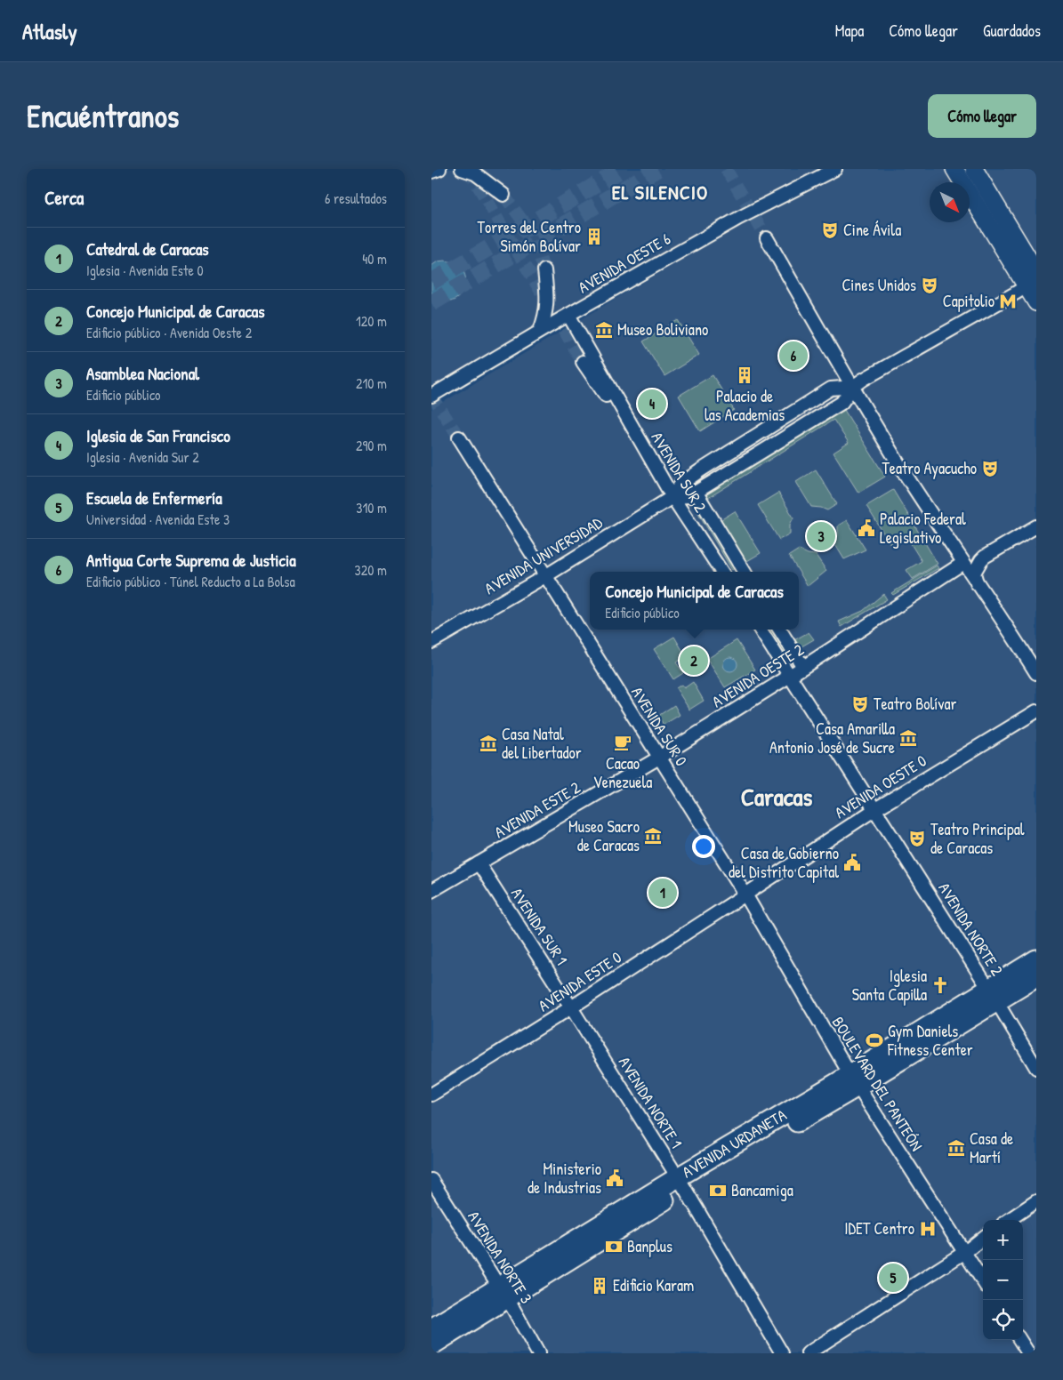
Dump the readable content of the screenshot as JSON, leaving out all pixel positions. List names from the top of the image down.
{
  "streets": {
    "main road": ["AVENIDA URDANETA"],
    "street": [
      "AVENIDA OESTE 6",
      "AVENIDA SUR 2",
      "AVENIDA UNIVERSIDAD",
      "AVENIDA OESTE 2",
      "AVENIDA SUR 0",
      "AVENIDA OESTE 0",
      "AVENIDA ESTE 2",
      "AVENIDA SUR 1",
      "AVENIDA NORTE 2",
      "AVENIDA ESTE 0",
      "BOULEVARD DEL PANTEÓN",
      "AVENIDA NORTE 1",
      "AVENIDA NORTE 3"
    ]
  },
  "crossings": [
    ["AVENIDA OESTE 6", "AVENIDA SUR 2"],
    ["AVENIDA SUR 2", "AVENIDA UNIVERSIDAD"],
    ["AVENIDA UNIVERSIDAD", "AVENIDA SUR 0"],
    ["AVENIDA OESTE 2", "AVENIDA SUR 0"],
    ["AVENIDA OESTE 2", "AVENIDA ESTE 2"],
    ["AVENIDA SUR 0", "AVENIDA OESTE 0"],
    ["AVENIDA SUR 0", "AVENIDA ESTE 2"],
    ["AVENIDA SUR 0", "AVENIDA ESTE 0"],
    ["AVENIDA SUR 0", "BOULEVARD DEL PANTEÓN"],
    ["AVENIDA OESTE 0", "AVENIDA NORTE 2"],
    ["AVENIDA OESTE 0", "AVENIDA ESTE 0"],
    ["AVENIDA OESTE 0", "BOULEVARD DEL PANTEÓN"],
    ["AVENIDA ESTE 2", "AVENIDA SUR 1"],
    ["AVENIDA SUR 1", "AVENIDA ESTE 0"],
    ["AVENIDA SUR 1", "AVENIDA NORTE 1"],
    ["AVENIDA NORTE 2", "AVENIDA URDANETA"],
    ["AVENIDA ESTE 0", "BOULEVARD DEL PANTEÓN"],
    ["AVENIDA ESTE 0", "AVENIDA NORTE 1"],
    ["BOULEVARD DEL PANTEÓN", "AVENIDA URDANETA"],
    ["AVENIDA NORTE 1", "AVENIDA URDANETA"],
    ["AVENIDA URDANETA", "AVENIDA NORTE 3"]
  ],
  "districts": ["EL SILENCIO", "Caracas"],
  "places": {
    "theatre": [
      "Cine Ávila",
      "Cines Unidos",
      "Teatro Ayacucho",
      "Teatro Bolívar",
      "Teatro Principal de Caracas"
    ],
    "building": ["Torres del Centro Simón Bolívar", "Palacio de las Academias", "Edificio Karam"],
    "metro station": ["Capitolio"],
    "museum": [
      "Museo Boliviano",
      "Casa Amarilla Antonio José de Sucre",
      "Casa Natal del Libertador",
      "Museo Sacro de Caracas",
      "Casa de Martí"
    ],
    "public building": ["Palacio Federal Legislativo", "Casa de Gobierno del Distrito Capital", "Ministerio de Industrias"],
    "cafe": ["Cacao Venezuela"],
    "church": ["Iglesia Santa Capilla"],
    "sports": ["Gym Daniels Fitness Center"],
    "bank": ["Bancamiga", "Banplus"],
    "hospital": ["IDET Centro"]
  },
  "north": "bottom right",
  "page": {
    "header": "Atlasly",
    "nav": ["Mapa", "Cómo llegar", "Guardados"],
    "buttons": "Cómo llegar",
    "title": "Encuéntranos",
    "heading": ["Cerca", "6 resultados"],
    "list": [
      {
        "mark": "1",
        "name": "Catedral de Caracas",
        "note": "Iglesia · Avenida Este 0",
        "value": "40 m"
      },
      {
        "mark": "2",
        "name": "Concejo Municipal de Caracas",
        "note": "Edificio público · Avenida Oeste 2",
        "value": "120 m"
      },
      {
        "mark": "3",
        "name": "Asamblea Nacional",
        "note": "Edificio público",
        "value": "210 m"
      },
      {
        "mark": "4",
        "name": "Iglesia de San Francisco",
        "note": "Iglesia · Avenida Sur 2",
        "value": "290 m"
      },
      {
        "mark": "5",
        "name": "Escuela de Enfermería",
        "note": "Universidad · Avenida Este 3",
        "value": "310 m"
      },
      {
        "mark": "6",
        "name": "Antigua Corte Suprema de Justicia",
        "note": "Edificio público · Túnel Reducto a La Bolsa",
        "value": "320 m"
      }
    ],
    "pins": [
      "6",
      "4",
      "3",
      "2",
      "1",
      "5"
    ],
    "popup": ["Concejo Municipal de Caracas", "Edificio público"],
    "map_buttons": ["+", "−"]
  }
}
